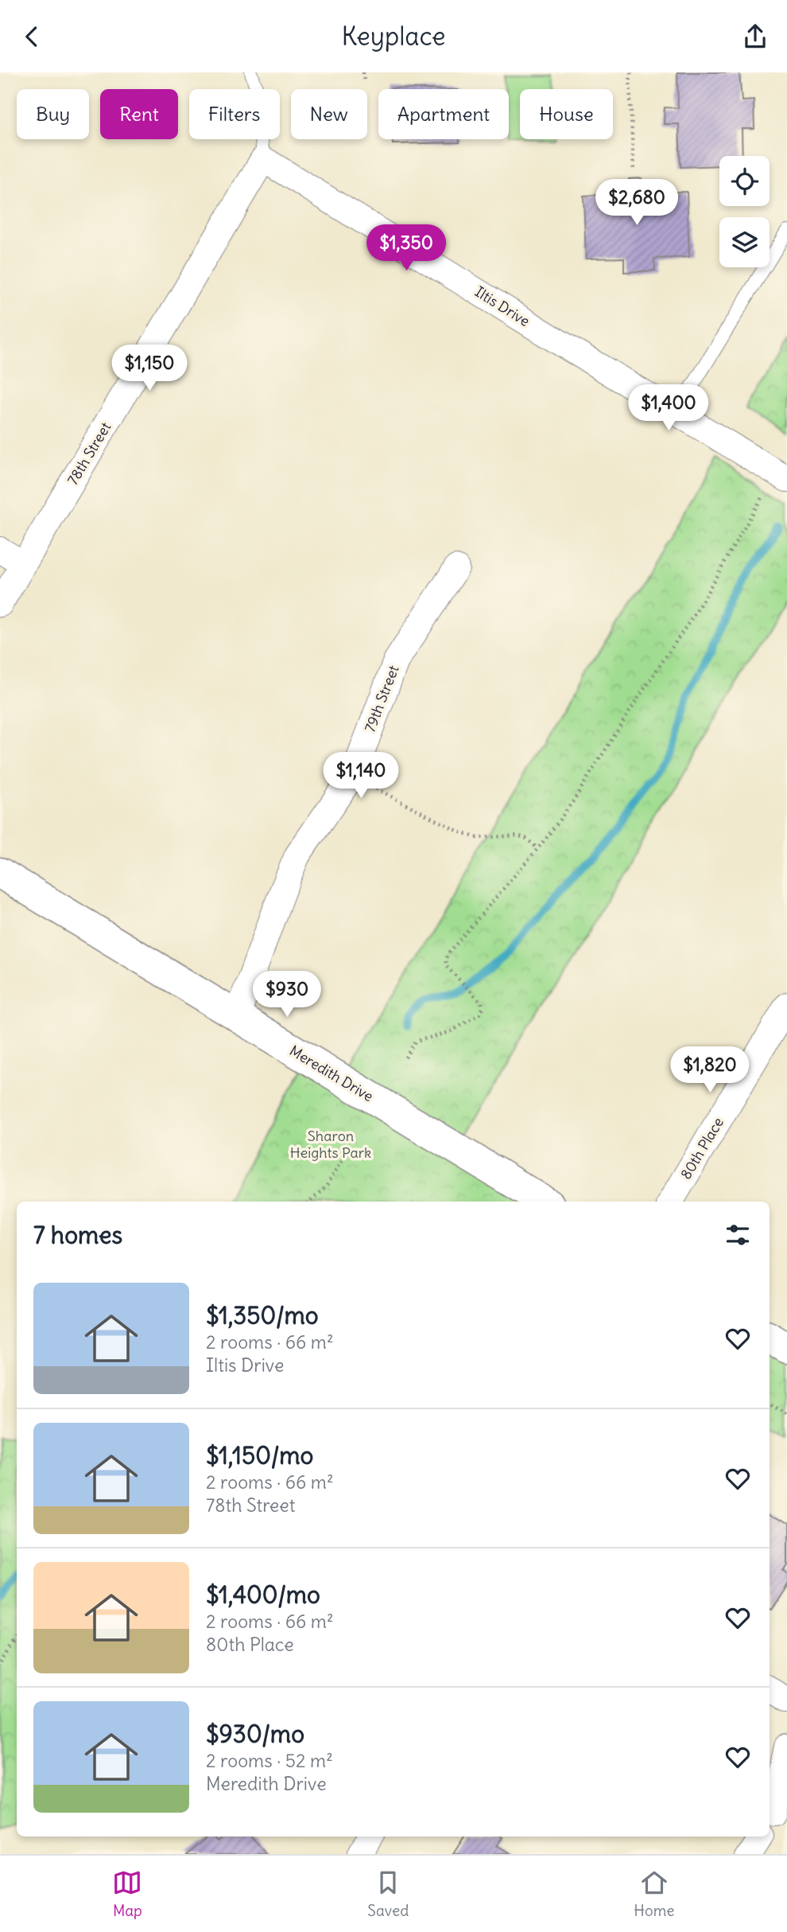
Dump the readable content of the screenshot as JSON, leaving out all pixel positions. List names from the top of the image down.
{
  "streets": {
    "main road": ["Meredith Drive"],
    "street": [
      "Iltis Drive",
      "78th Street",
      "79th Street",
      "80th Place"
    ]
  },
  "crossings": [
    ["Iltis Drive", "78th Street"],
    ["79th Street", "Meredith Drive"]
  ],
  "parks": ["Sharon Heights Park"],
  "page": {
    "header": "Keyplace",
    "chip": [
      "Buy",
      "Rent",
      "Filters",
      "New",
      "Apartment",
      "House"
    ],
    "price": [
      "$2,680",
      "$1,350",
      "$1,150",
      "$1,400",
      "$1,140",
      "$930",
      "$1,820"
    ],
    "heading": "7 homes",
    "list": [
      {
        "name": "$1,350/mo",
        "note": "2 rooms · 66 m² · Iltis Drive"
      },
      {
        "name": "$1,150/mo",
        "note": "2 rooms · 66 m² · 78th Street"
      },
      {
        "name": "$1,400/mo",
        "note": "2 rooms · 66 m² · 80th Place"
      },
      {
        "name": "$930/mo",
        "note": "2 rooms · 52 m² · Meredith Drive"
      }
    ],
    "tabs": ["Map", "Saved", "Home"]
  }
}
